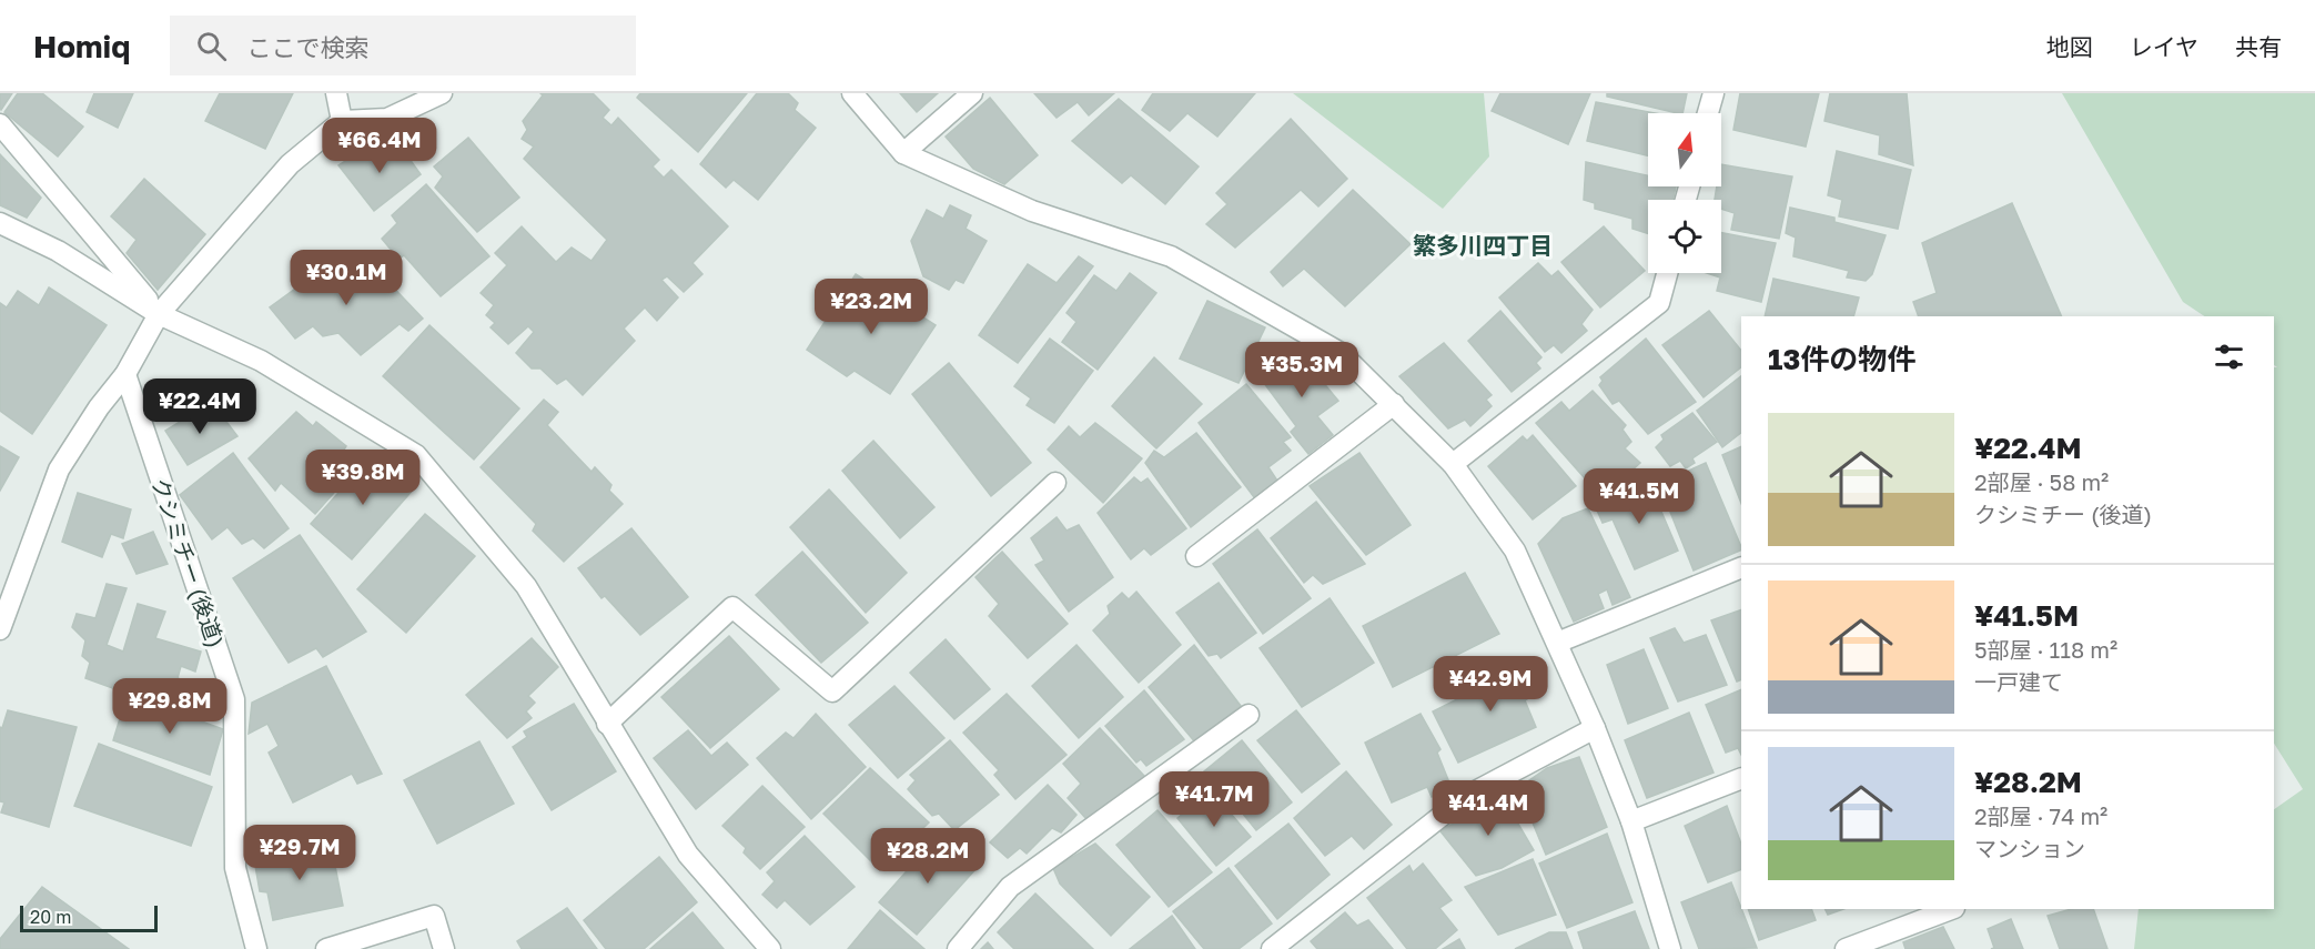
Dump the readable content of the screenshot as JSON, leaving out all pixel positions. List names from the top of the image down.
{
  "streets": {
    "street": ["クシミチー (後道)"]
  },
  "districts": ["繁多川四丁目"],
  "scale_bar": "20 m",
  "north": "top",
  "page": {
    "header": "Homiq",
    "search": "ここで検索",
    "nav": ["地図", "レイヤ", "共有"],
    "price": [
      "¥66.4M",
      "¥30.1M",
      "¥23.2M",
      "¥35.3M",
      "¥22.4M",
      "¥39.8M",
      "¥41.5M",
      "¥42.9M",
      "¥29.8M",
      "¥41.7M",
      "¥41.4M",
      "¥29.7M",
      "¥28.2M"
    ],
    "heading": "13件の物件",
    "list": [
      {
        "name": "¥22.4M",
        "note": "2部屋 · 58 m² · クシミチー (後道)"
      },
      {
        "name": "¥41.5M",
        "note": "5部屋 · 118 m² · 一戸建て"
      },
      {
        "name": "¥28.2M",
        "note": "2部屋 · 74 m² · マンション"
      }
    ],
    "scale": "20 m"
  }
}
